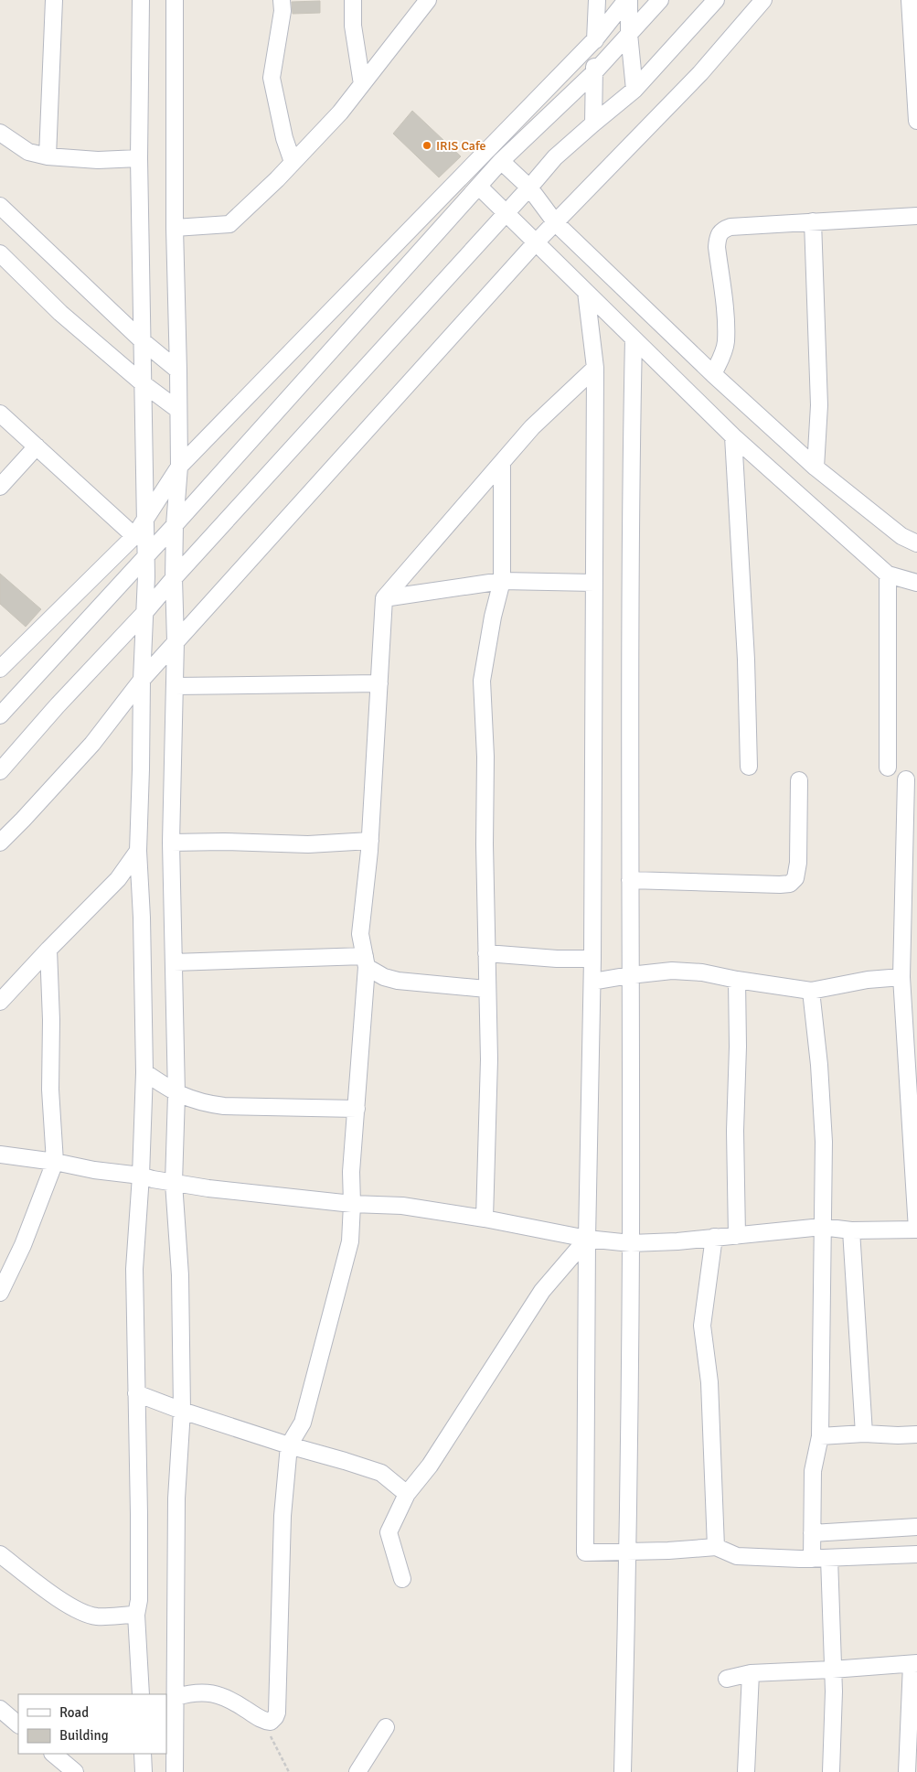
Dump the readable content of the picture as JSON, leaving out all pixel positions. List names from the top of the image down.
{
  "places": ["IRIS Cafe"],
  "legend": ["Road", "Building"]
}
